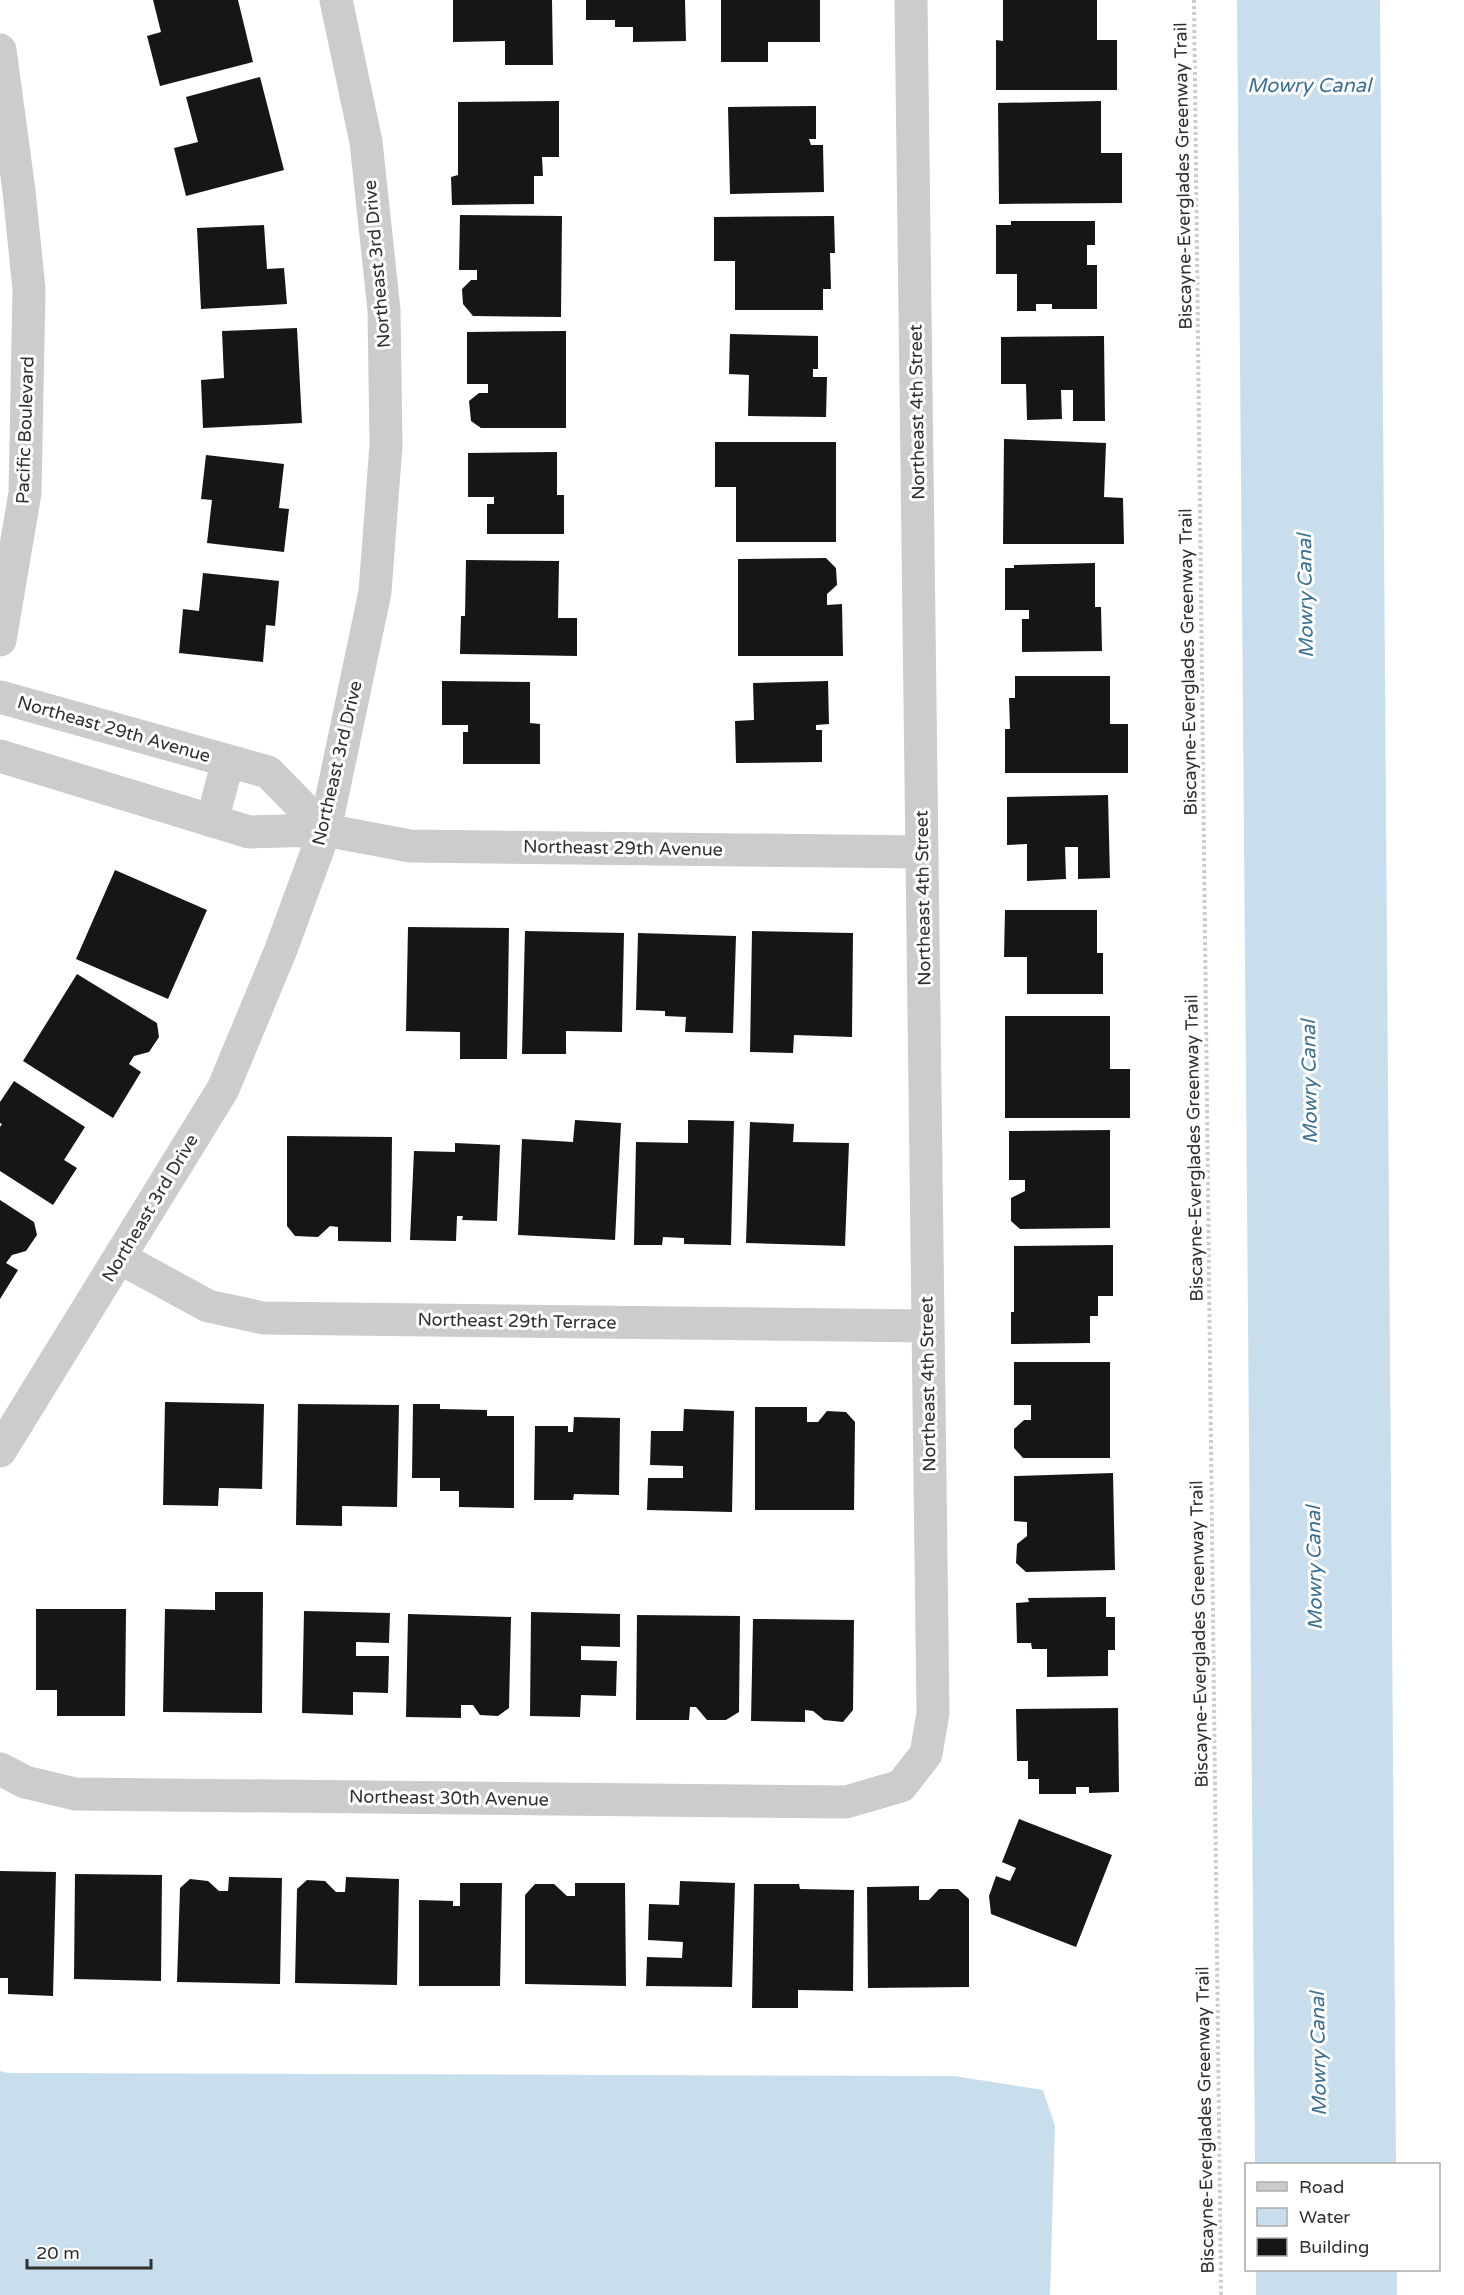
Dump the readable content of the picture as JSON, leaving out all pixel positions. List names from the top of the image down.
{
  "streets": {
    "street": [
      "Northeast 3rd Drive",
      "Northeast 4th Street",
      "Pacific Boulevard",
      "Northeast 29th Avenue",
      "Northeast 29th Terrace",
      "Northeast 30th Avenue"
    ],
    "path": ["Biscayne-Everglades Greenway Trail"]
  },
  "crossings": [
    ["Northeast 3rd Drive", "Northeast 29th Avenue"],
    ["Northeast 3rd Drive", "Northeast 29th Terrace"],
    ["Northeast 4th Street", "Northeast 29th Avenue"],
    ["Northeast 4th Street", "Northeast 29th Terrace"],
    ["Northeast 4th Street", "Northeast 30th Avenue"]
  ],
  "water": ["Mowry Canal"],
  "legend": ["Road", "Water", "Building"],
  "scale_bar": "20 m"
}
